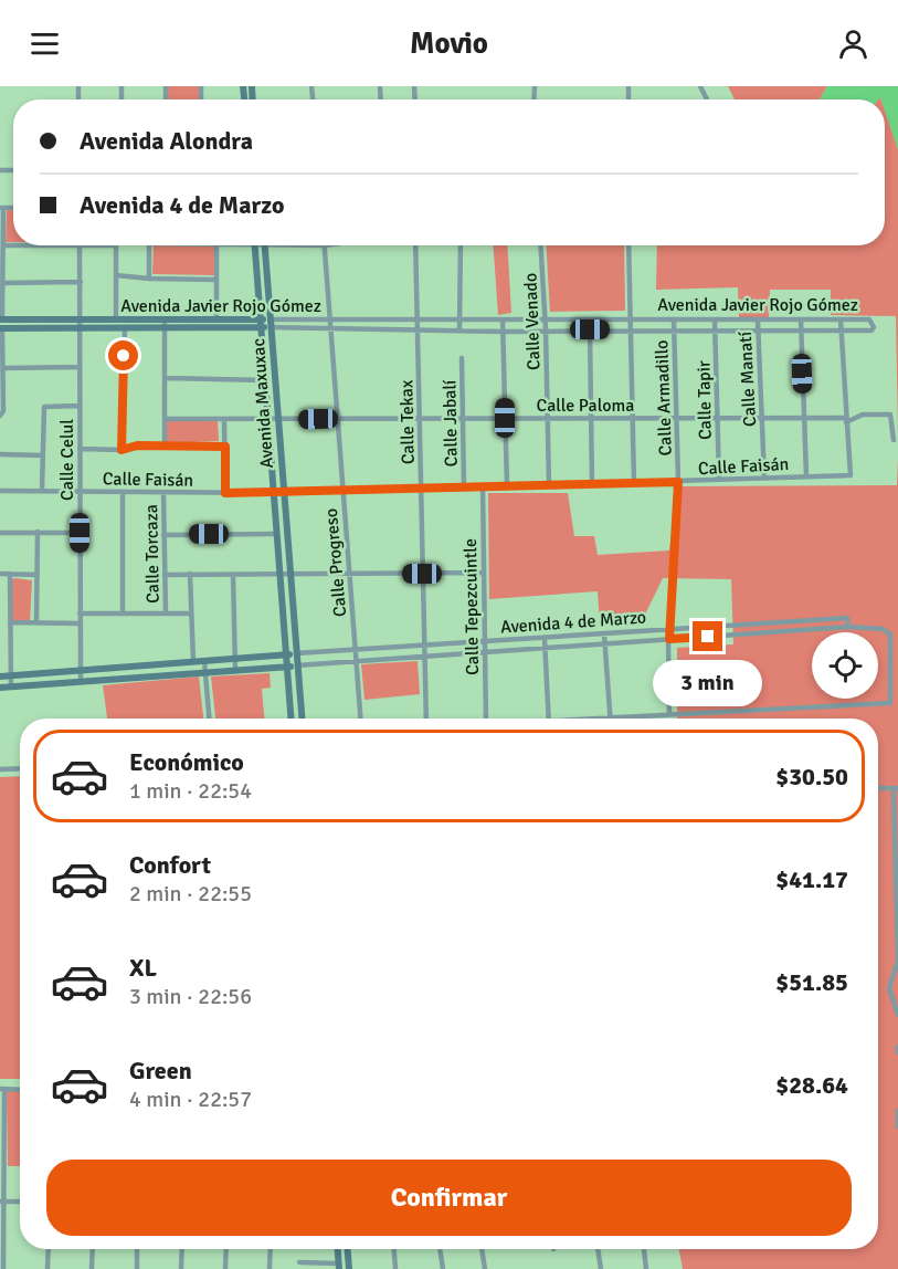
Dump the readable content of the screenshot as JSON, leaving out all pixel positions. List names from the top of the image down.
{
  "streets": {
    "main road": ["Avenida Javier Rojo Gómez", "Avenida Maxuxac", "Avenida 4 de Marzo"],
    "street": [
      "Calle Venado",
      "Calle Manatí",
      "Calle Armadillo",
      "Calle Tapir",
      "Calle Paloma",
      "Calle Tekax",
      "Calle Jabalí",
      "Calle Celul",
      "Calle Faisán",
      "Calle Torcaza",
      "Calle Progreso",
      "Calle Tepezcuintle"
    ]
  },
  "crossings": [
    ["Avenida Javier Rojo Gómez", "Calle Venado"],
    ["Avenida Javier Rojo Gómez", "Calle Manatí"],
    ["Avenida Javier Rojo Gómez", "Calle Armadillo"],
    ["Avenida Javier Rojo Gómez", "Calle Tapir"],
    ["Avenida Javier Rojo Gómez", "Avenida Maxuxac"],
    ["Avenida Javier Rojo Gómez", "Calle Tekax"],
    ["Avenida Javier Rojo Gómez", "Calle Celul"],
    ["Avenida Javier Rojo Gómez", "Calle Progreso"],
    ["Calle Venado", "Calle Paloma"],
    ["Calle Venado", "Calle Faisán"],
    ["Calle Manatí", "Calle Paloma"],
    ["Calle Manatí", "Calle Faisán"],
    ["Calle Armadillo", "Calle Paloma"],
    ["Calle Armadillo", "Calle Faisán"],
    ["Calle Armadillo", "Avenida 4 de Marzo"],
    ["Calle Tapir", "Calle Paloma"],
    ["Calle Tapir", "Calle Faisán"],
    ["Avenida Maxuxac", "Calle Paloma"],
    ["Avenida Maxuxac", "Calle Faisán"],
    ["Avenida Maxuxac", "Avenida 4 de Marzo"],
    ["Calle Paloma", "Calle Tekax"],
    ["Calle Paloma", "Calle Jabalí"],
    ["Calle Paloma", "Calle Faisán"],
    ["Calle Paloma", "Calle Progreso"],
    ["Calle Tekax", "Calle Faisán"],
    ["Calle Tekax", "Avenida 4 de Marzo"],
    ["Calle Jabalí", "Calle Faisán"],
    ["Calle Celul", "Calle Faisán"],
    ["Calle Celul", "Avenida 4 de Marzo"],
    ["Calle Faisán", "Calle Torcaza"],
    ["Calle Faisán", "Calle Progreso"],
    ["Calle Faisán", "Calle Tepezcuintle"],
    ["Calle Progreso", "Avenida 4 de Marzo"],
    ["Calle Tepezcuintle", "Avenida 4 de Marzo"]
  ],
  "page": {
    "header": "Movio",
    "banner": ["Avenida Alondra", "Avenida 4 de Marzo"],
    "bubble": "3 min",
    "list": [
      {
        "name": "Económico",
        "note": "1 min · 22:54",
        "value": "$30.50"
      },
      {
        "name": "Confort",
        "note": "2 min · 22:55",
        "value": "$41.17"
      },
      {
        "name": "XL",
        "note": "3 min · 22:56",
        "value": "$51.85"
      },
      {
        "name": "Green",
        "note": "4 min · 22:57",
        "value": "$28.64"
      }
    ],
    "buttons": "Confirmar"
  }
}
